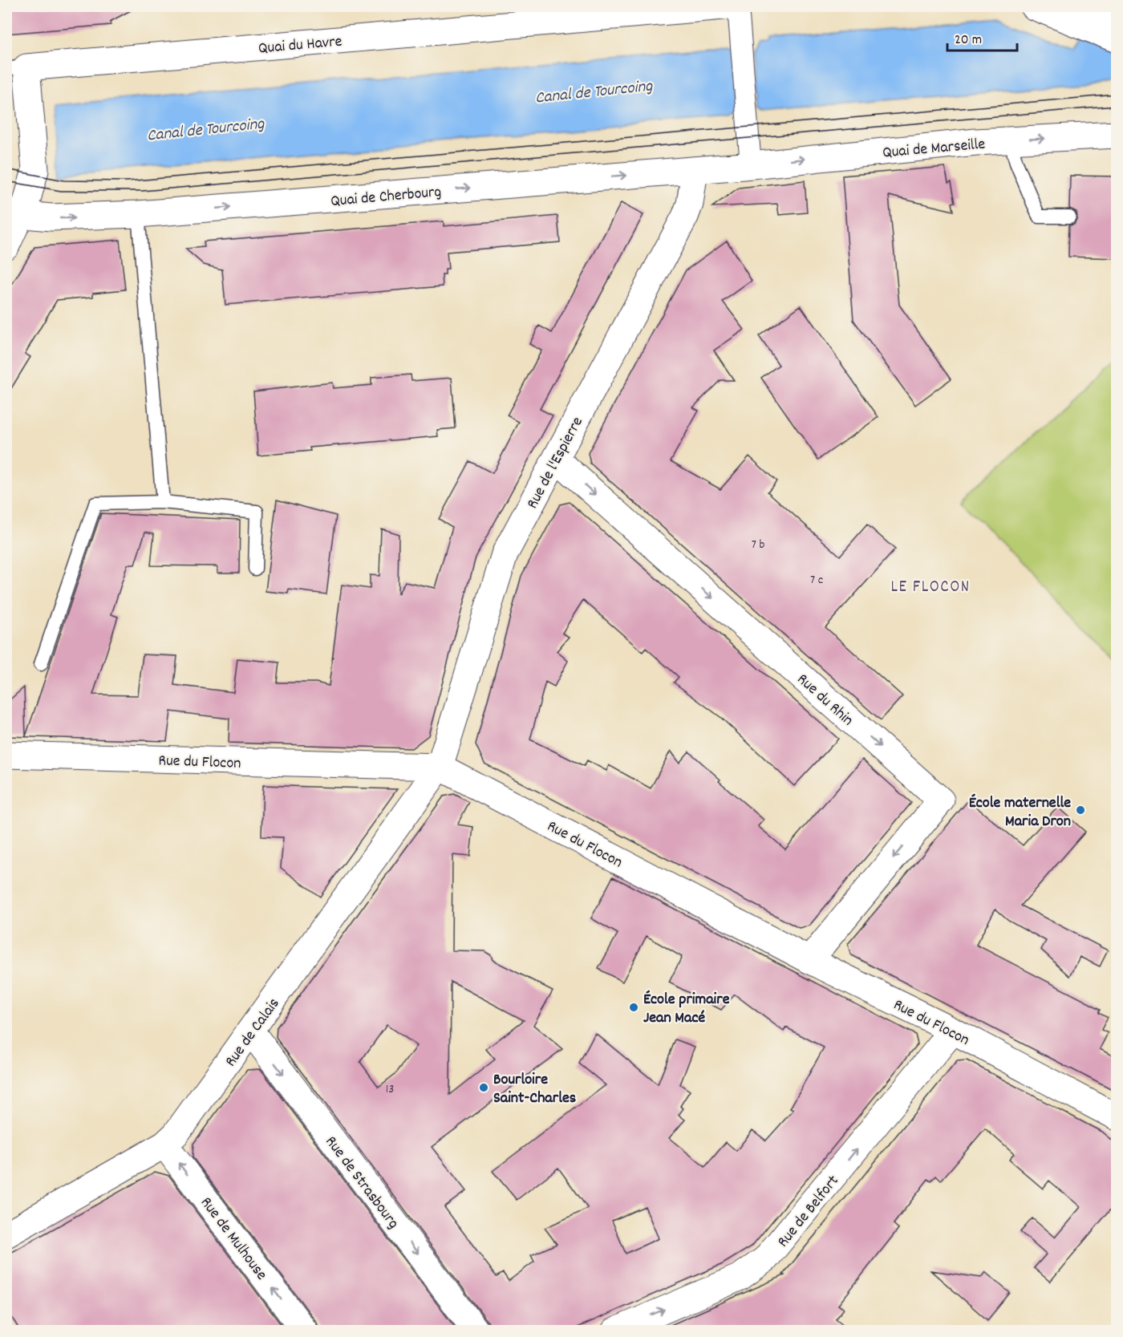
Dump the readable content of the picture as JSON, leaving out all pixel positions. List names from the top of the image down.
{
  "streets": {
    "street": [
      "Quai du Havre",
      "Quai de Marseille",
      "Quai de Cherbourg",
      "Rue de l'Espierre",
      "Rue du Rhin",
      "Rue du Flocon",
      "Rue de Calais",
      "Rue de Strasbourg",
      "Rue de Belfort",
      "Rue de Mulhouse"
    ]
  },
  "crossings": [
    ["Quai du Havre", "Quai de Cherbourg"],
    ["Quai de Marseille", "Quai de Cherbourg"],
    ["Quai de Cherbourg", "Rue de l'Espierre"],
    ["Rue de l'Espierre", "Rue du Rhin"],
    ["Rue de l'Espierre", "Rue du Flocon"],
    ["Rue de l'Espierre", "Rue de Calais"],
    ["Rue du Rhin", "Rue du Flocon"],
    ["Rue du Flocon", "Rue de Calais"],
    ["Rue du Flocon", "Rue de Belfort"],
    ["Rue de Calais", "Rue de Strasbourg"],
    ["Rue de Calais", "Rue de Mulhouse"]
  ],
  "one_way": [
    "Quai de Marseille",
    "Quai de Cherbourg",
    "Rue de Strasbourg",
    "Rue de Belfort",
    "Rue de Mulhouse"
  ],
  "districts": ["LE FLOCON"],
  "water": ["Canal de Tourcoing"],
  "places": ["École maternelle Maria Dron", "École primaire Jean Macé", "Bourloire Saint-Charles"],
  "house_numbers": ["7 b", "7 c", "13"],
  "scale_bar": "20 m"
}
